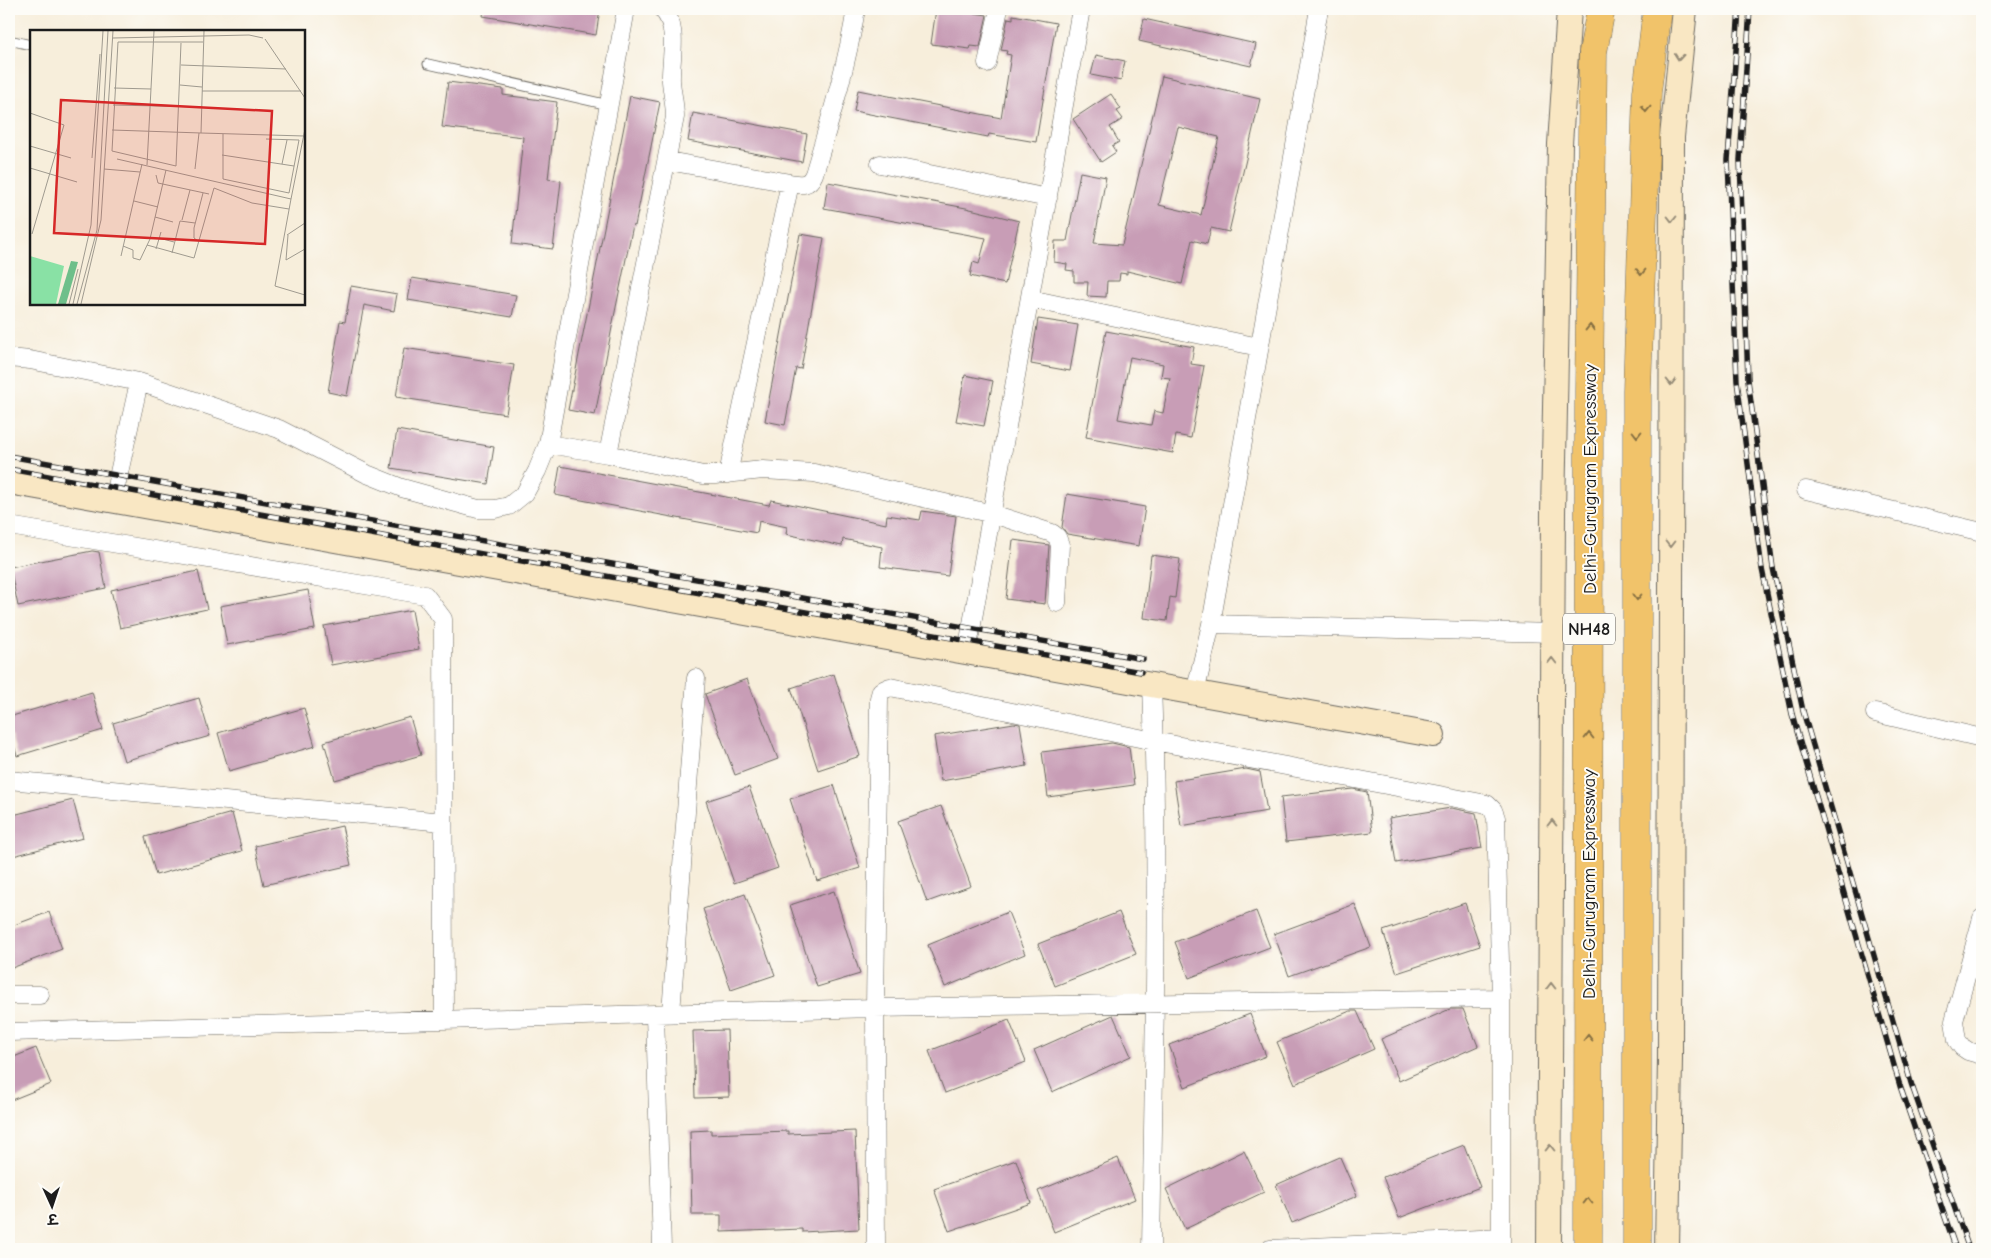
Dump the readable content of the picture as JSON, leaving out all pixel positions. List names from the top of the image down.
{
  "streets": {
    "highway": ["Delhi-Gurugram Expressway", "NH48"]
  },
  "north": "bottom"
}
